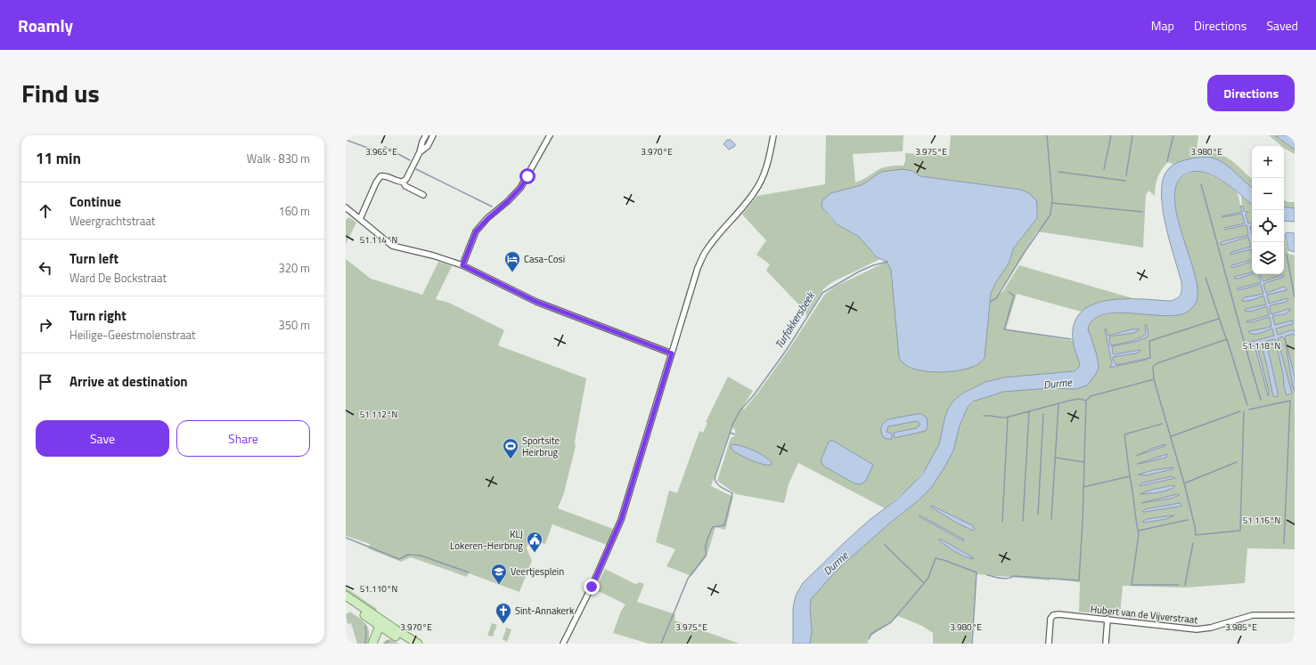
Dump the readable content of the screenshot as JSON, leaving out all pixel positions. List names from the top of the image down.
{
  "streets": {
    "street": ["Hubert van de Vijverstraat"]
  },
  "water": ["Turfakkersbeek", "Durme"],
  "places": {
    "hotel": ["Casa-Cosi"],
    "sports": ["Sportsite Heirbrug"],
    "public building": ["KLJ Lokeren-Heirbrug"],
    "school or university": ["Veertjesplein"],
    "church": ["Sint-Annakerk"]
  },
  "page": {
    "header": "Roamly",
    "nav": ["Map", "Directions", "Saved"],
    "title": "Find us",
    "buttons": [
      "Directions",
      ["Save", "Share"]
    ],
    "heading": ["11 min", "Walk · 830 m"],
    "map_buttons": ["+", "−"],
    "list": [
      ["Continue", "Weergrachtstraat", "160 m"],
      ["Turn left", "Ward De Bockstraat", "320 m"],
      ["Turn right", "Heilige-Geestmolenstraat", "350 m"],
      "Arrive at destination"
    ]
  },
  "coordinates": [
    "3.965°E",
    "3.970°E",
    "3.975°E",
    "3.980°E",
    "51.114°N",
    "51.118°N",
    "51.112°N",
    "51.116°N",
    "51.110°N",
    "3.985°E"
  ]
}
